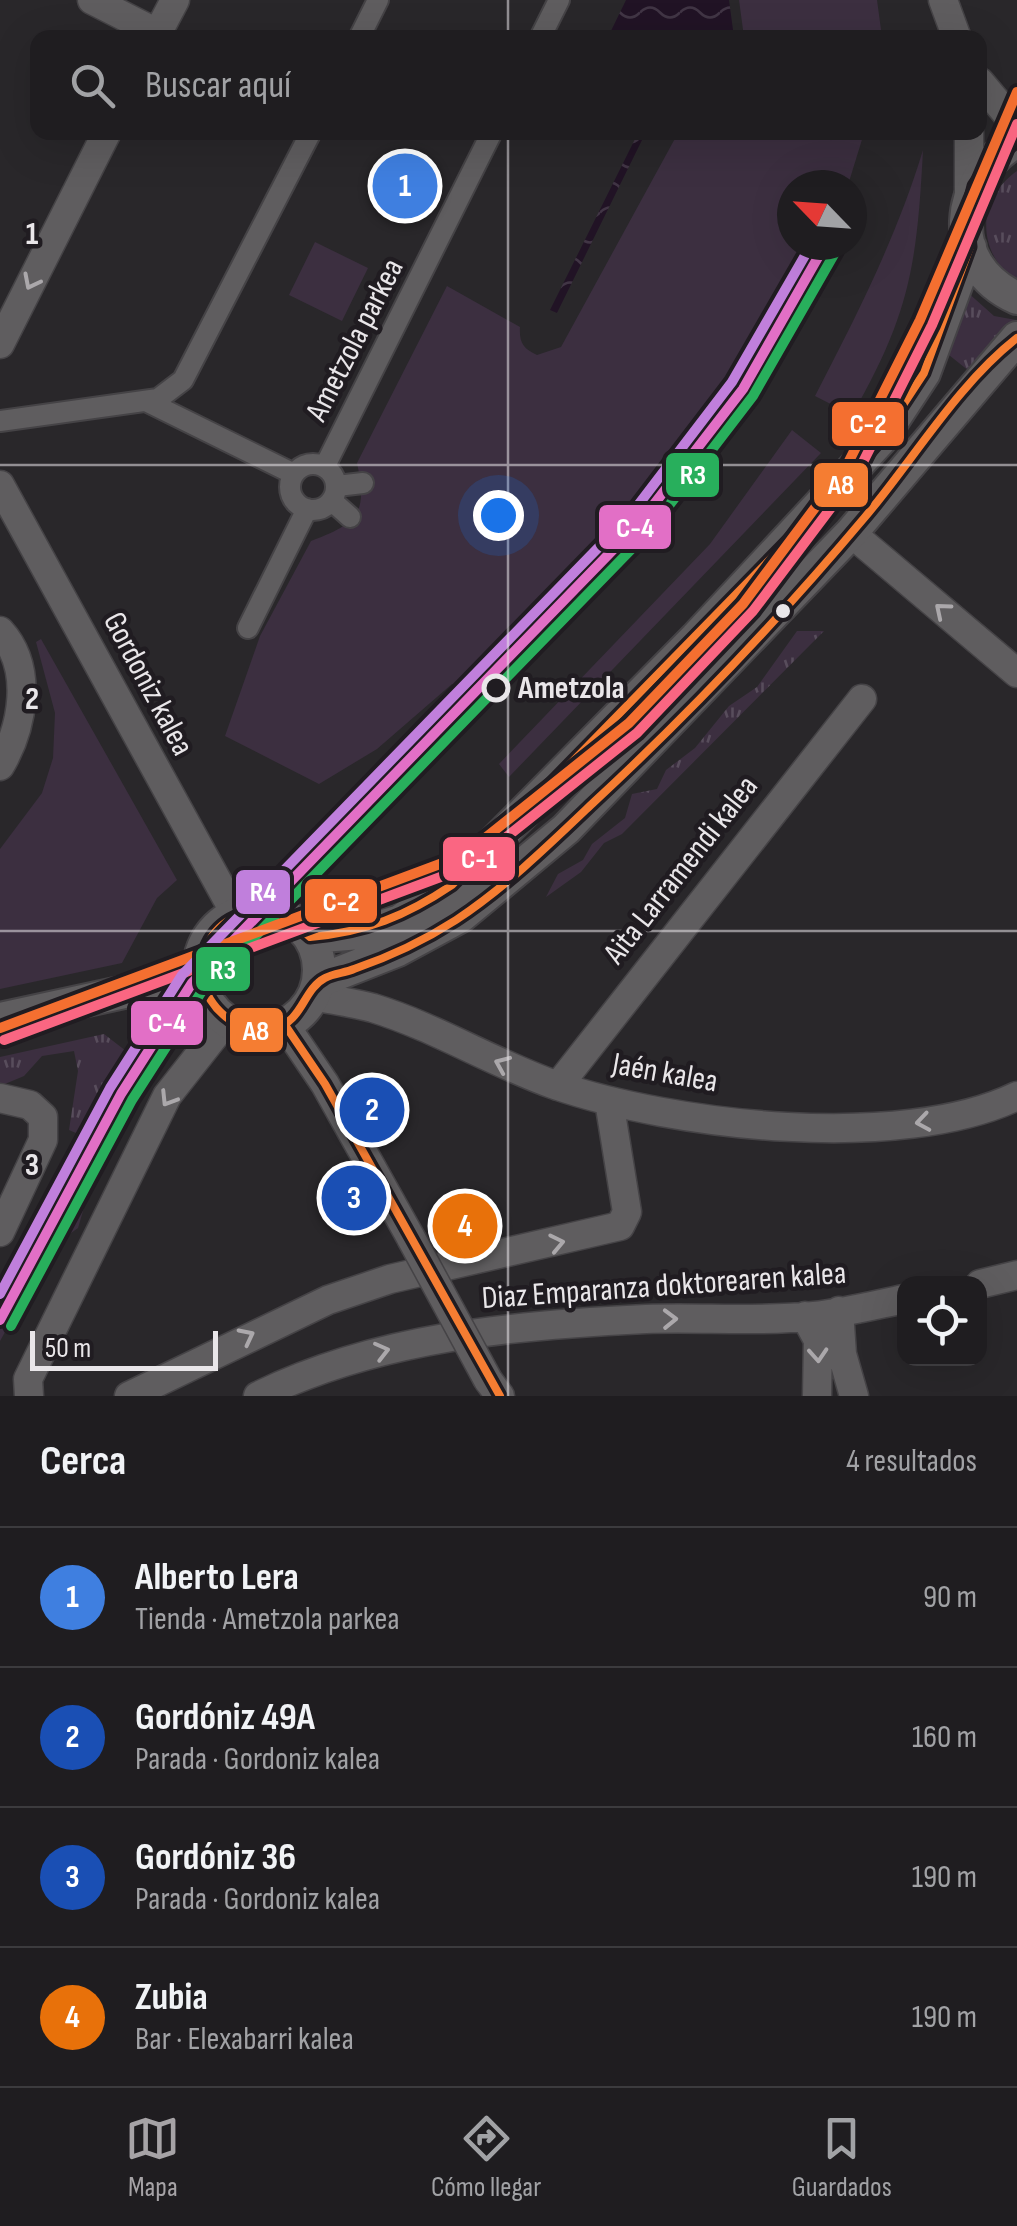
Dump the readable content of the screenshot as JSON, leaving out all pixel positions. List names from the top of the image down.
{
  "streets": {
    "street": [
      "Ametzola parkea",
      "Gordoniz kalea",
      "Aita Larramendi kalea",
      "Jaén kalea",
      "Diaz Emparanza doktorearen kalea"
    ]
  },
  "crossings": [
    ["Gordoniz kalea", "Jaén kalea"],
    ["Aita Larramendi kalea", "Jaén kalea"]
  ],
  "one_way": ["Jaén kalea", "Diaz Emparanza doktorearen kalea"],
  "places": ["Ametzola"],
  "lines": [
    "transit line C-2",
    "transit line C-1",
    "transit line A8",
    "transit line C-4",
    "transit line R3",
    "transit line R4"
  ],
  "scale_bar": "50 m",
  "north": "top left",
  "page": {
    "search": "Buscar aquí",
    "pins": [
      "1",
      "2",
      "3",
      "4"
    ],
    "scale": "50 m",
    "heading": ["Cerca", "4 resultados"],
    "list": [
      {
        "mark": "1",
        "name": "Alberto Lera",
        "note": "Tienda · Ametzola parkea",
        "value": "90 m"
      },
      {
        "mark": "2",
        "name": "Gordóniz 49A",
        "note": "Parada · Gordoniz kalea",
        "value": "160 m"
      },
      {
        "mark": "3",
        "name": "Gordóniz 36",
        "note": "Parada · Gordoniz kalea",
        "value": "190 m"
      },
      {
        "mark": "4",
        "name": "Zubia",
        "note": "Bar · Elexabarri kalea",
        "value": "190 m"
      }
    ],
    "nav": ["Mapa", "Cómo llegar", "Guardados"]
  },
  "grid": {
    "rows": ["1", "2", "3"]
  }
}
